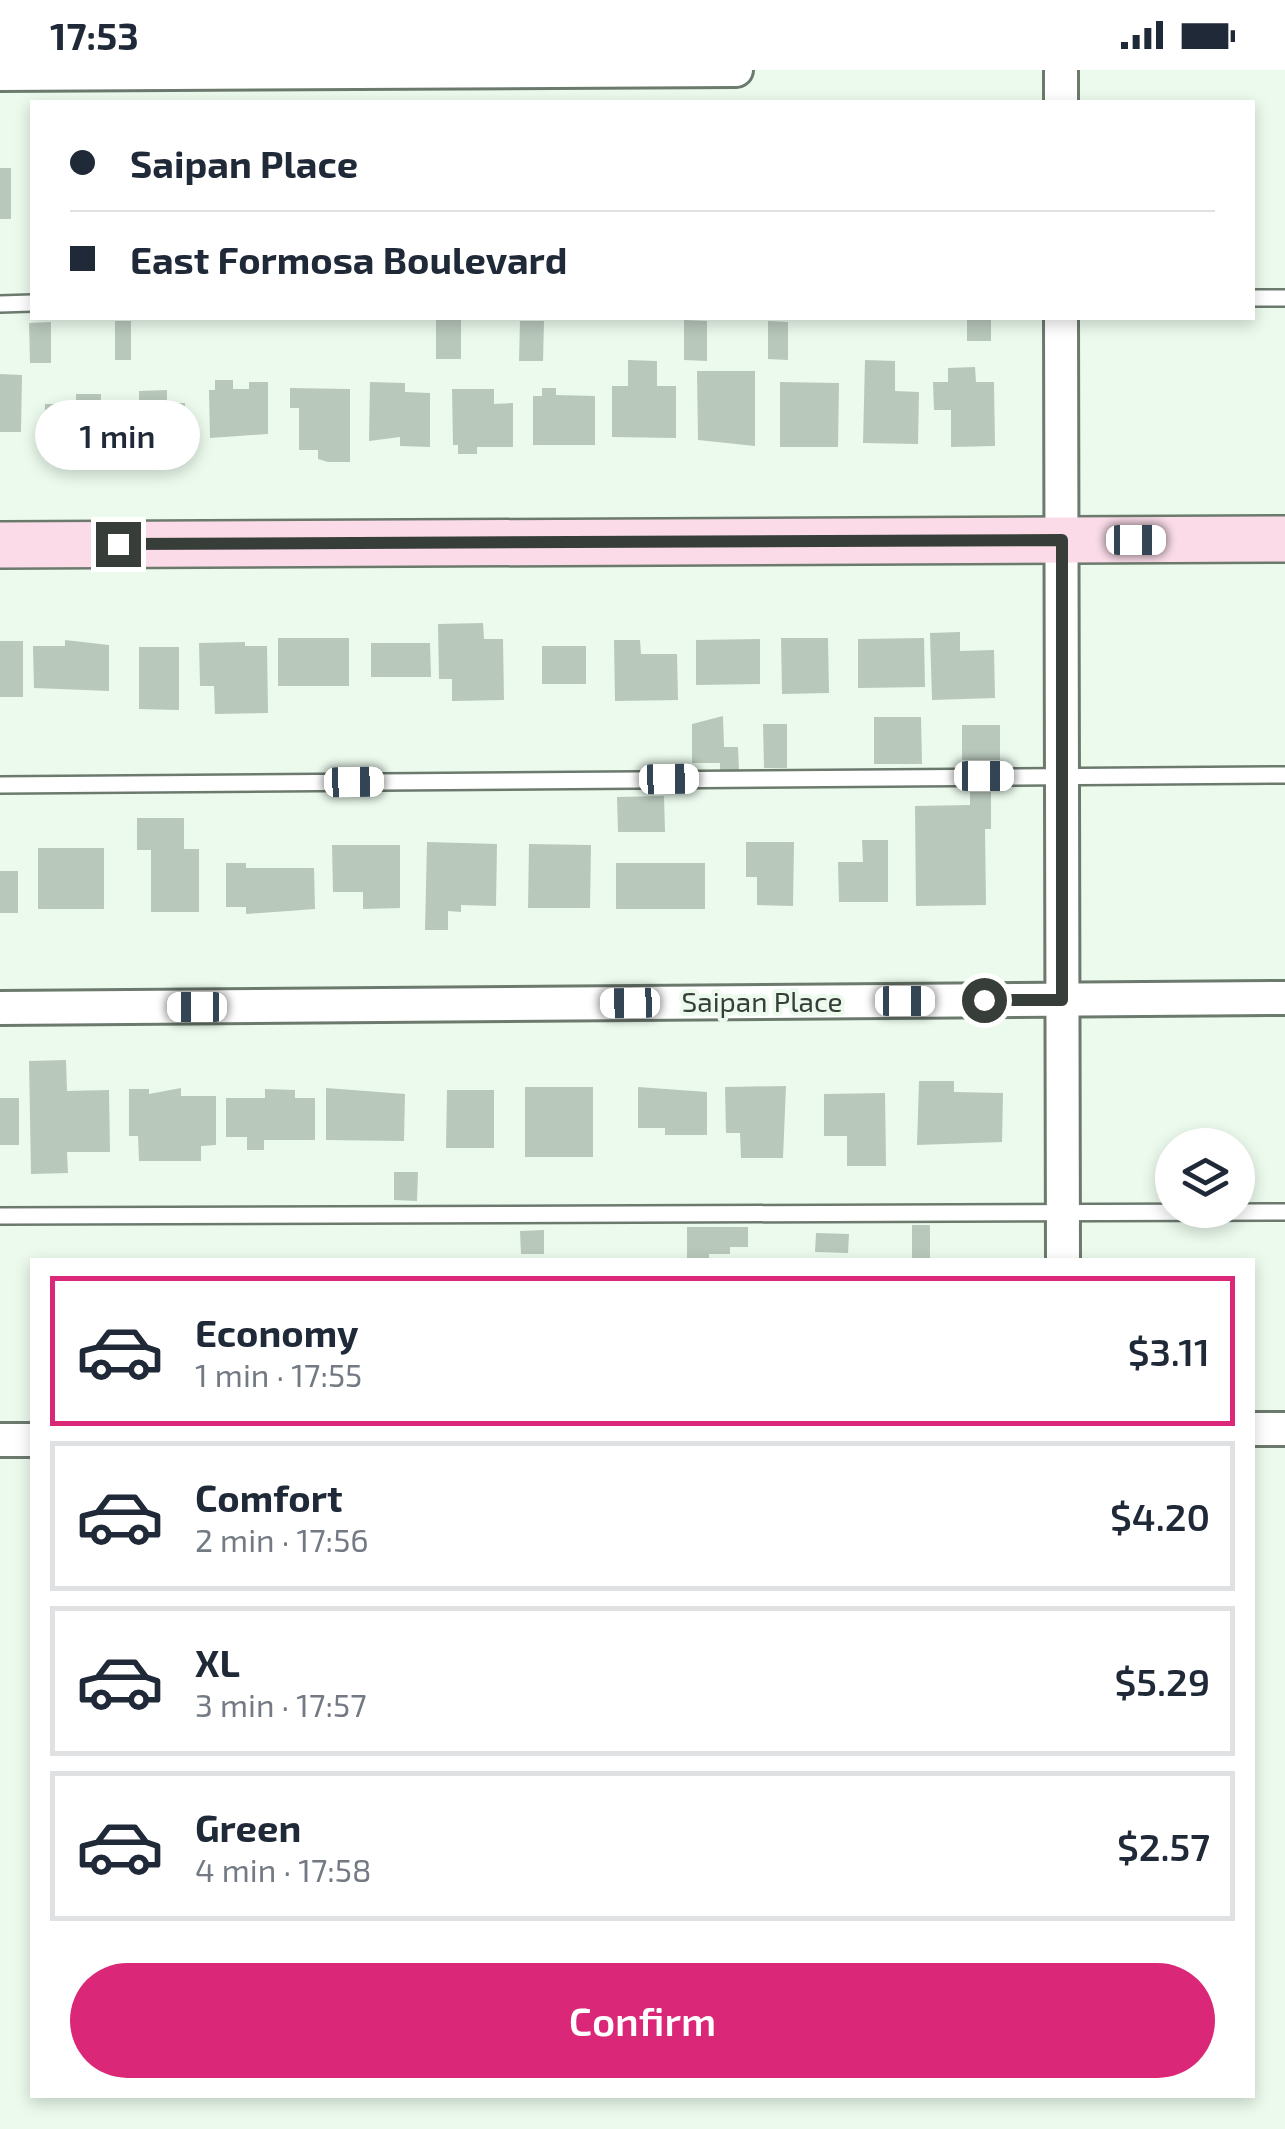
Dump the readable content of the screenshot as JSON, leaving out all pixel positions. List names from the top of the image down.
{
  "streets": {
    "street": ["Saipan Place"]
  },
  "page": {
    "status": "17:53",
    "banner": ["Saipan Place", "East Formosa Boulevard"],
    "bubble": "1 min",
    "list": [
      {
        "name": "Economy",
        "note": "1 min · 17:55",
        "value": "$3.11"
      },
      {
        "name": "Comfort",
        "note": "2 min · 17:56",
        "value": "$4.20"
      },
      {
        "name": "XL",
        "note": "3 min · 17:57",
        "value": "$5.29"
      },
      {
        "name": "Green",
        "note": "4 min · 17:58",
        "value": "$2.57"
      }
    ],
    "buttons": "Confirm"
  }
}
